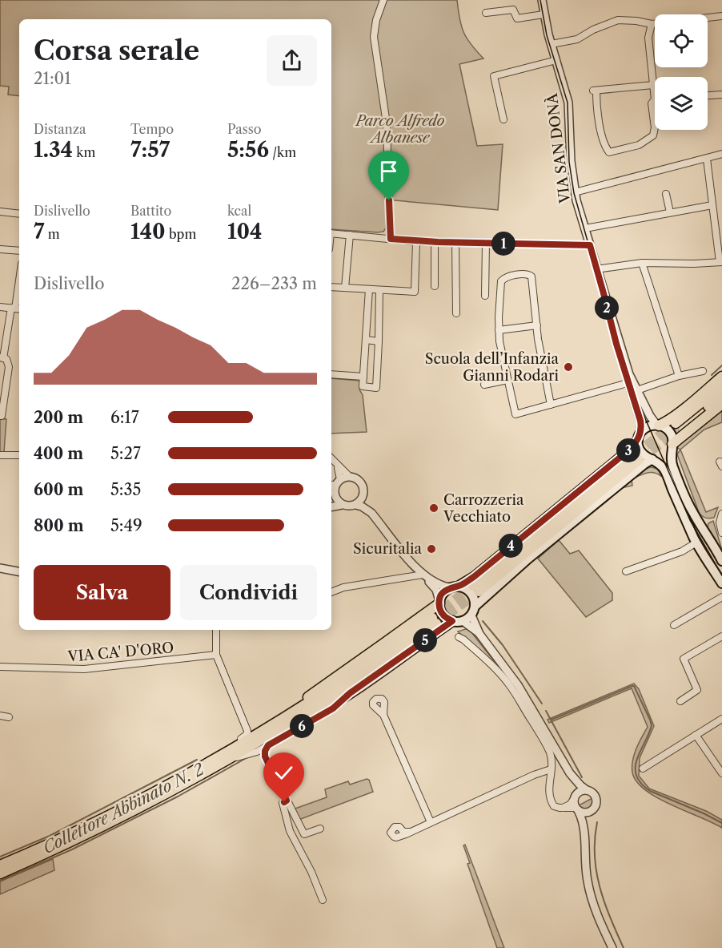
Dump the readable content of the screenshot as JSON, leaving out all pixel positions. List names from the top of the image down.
{
  "streets": {
    "main road": ["VIA SAN DONÀ"],
    "street": ["VIA CA' D'ORO"]
  },
  "water": ["Collettore Abbinato N. 2"],
  "parks": ["Parco Alfredo Albanese"],
  "places": ["Scuola dell’Infanzia Gianni Rodari", "Carrozzeria Vecchiato", "Sicuritalia"],
  "page": {
    "heading": ["Corsa serale", "21:01"],
    "stats": [
      ["Distanza", "1.34 km"],
      ["Tempo", "7:57"],
      ["Passo", "5:56 /km"],
      ["Dislivello", "7 m"],
      ["Battito", "140 bpm"],
      ["kcal", "104"]
    ],
    "pins": [
      "1",
      "2",
      "3",
      "4",
      "5",
      "6"
    ],
    "chart": ["Dislivello", "226–233 m"],
    "list": [
      {
        "name": "200 m",
        "note": "6:17"
      },
      {
        "name": "400 m",
        "note": "5:27"
      },
      {
        "name": "600 m",
        "note": "5:35"
      },
      {
        "name": "800 m",
        "note": "5:49"
      }
    ],
    "buttons": ["Salva", "Condividi"]
  }
}
